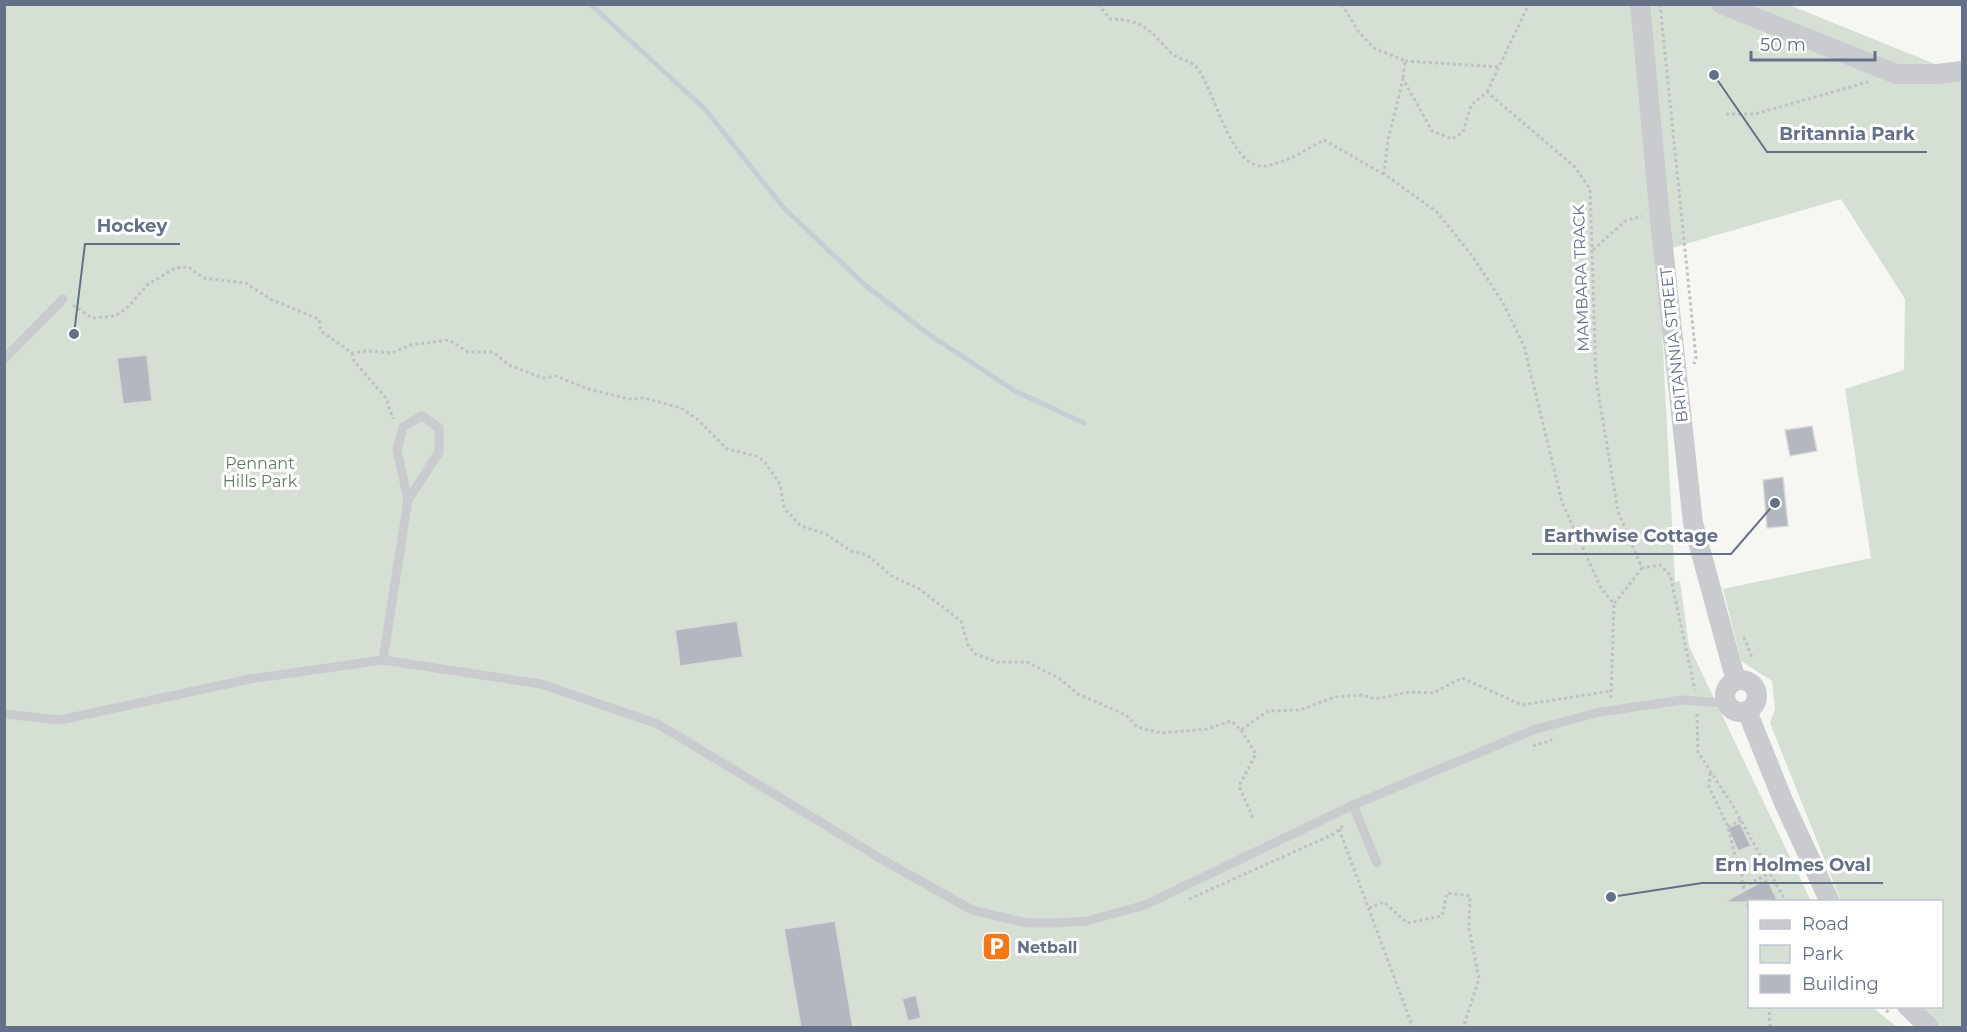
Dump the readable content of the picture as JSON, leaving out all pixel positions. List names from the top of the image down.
{
  "streets": {
    "street": ["BRITANNIA STREET"],
    "path": ["MAMBARA TRACK"]
  },
  "parks": ["Pennant Hills Park"],
  "places": {
    "other": [
      "Britannia Park",
      "Hockey",
      "Earthwise Cottage",
      "Ern Holmes Oval"
    ],
    "parking": ["Netball"]
  },
  "legend": ["Road", "Park", "Building"],
  "scale_bar": "50 m"
}
